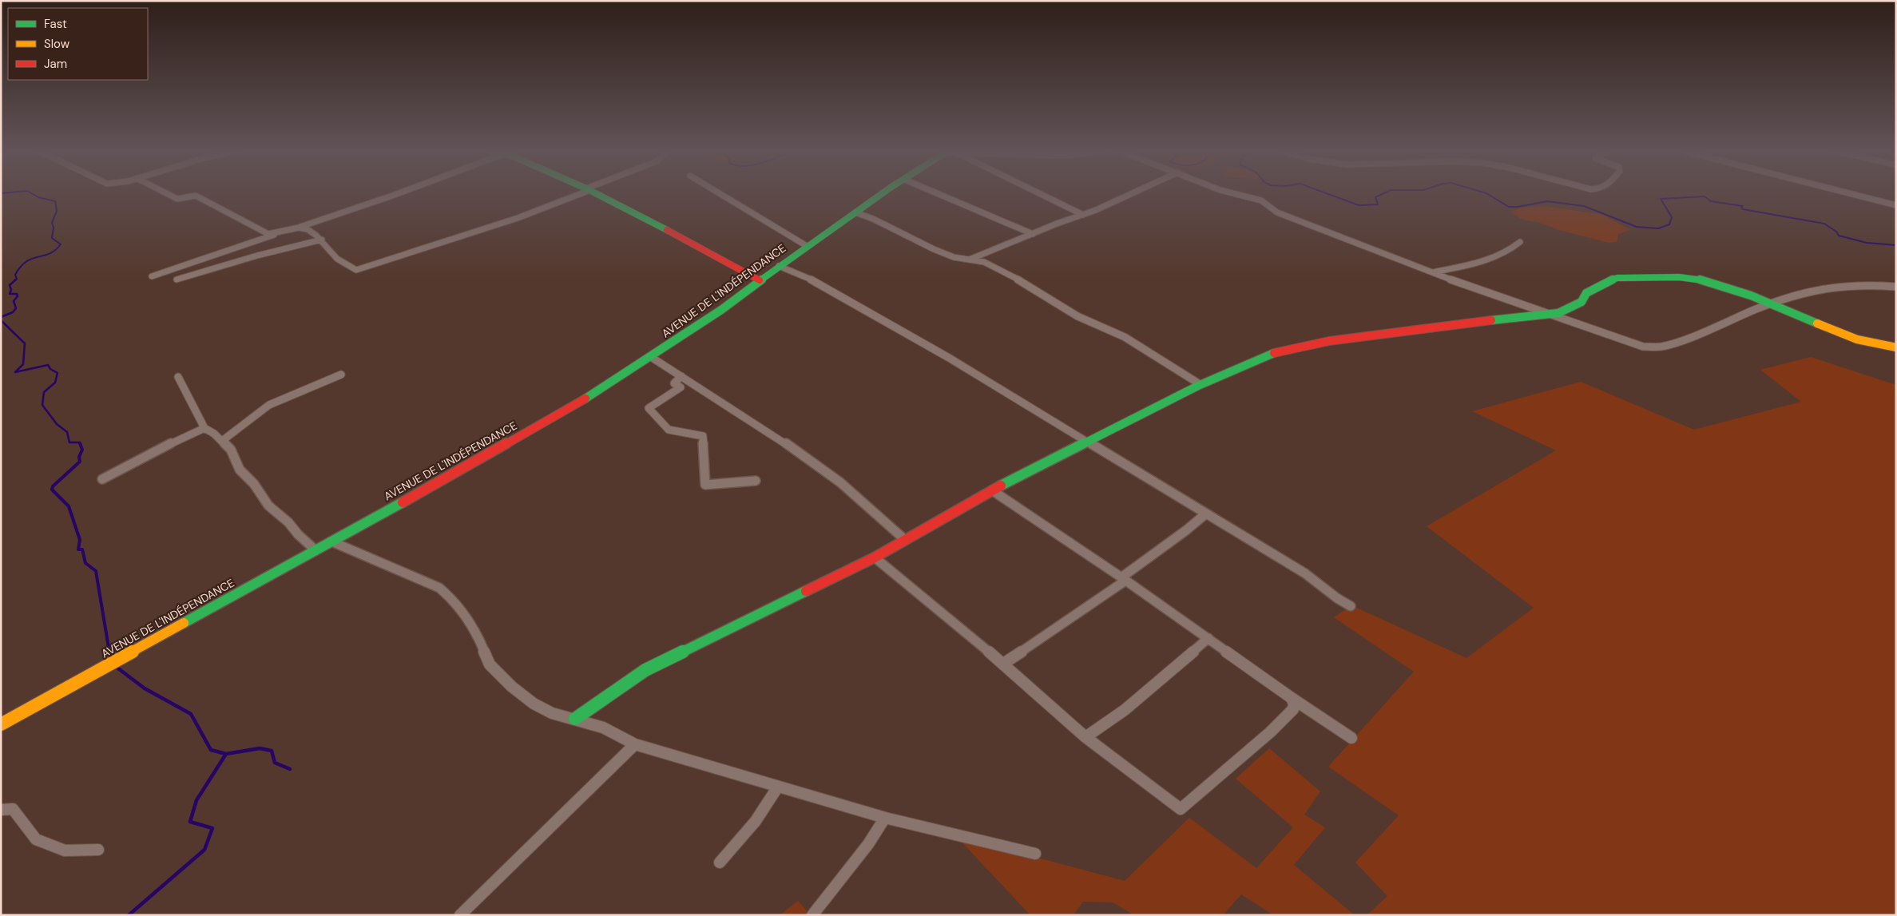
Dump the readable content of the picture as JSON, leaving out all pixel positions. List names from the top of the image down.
{
  "streets": {
    "street": ["AVENUE DE L'INDÉPENDANCE"]
  },
  "legend": ["Fast", "Slow", "Jam"]
}
